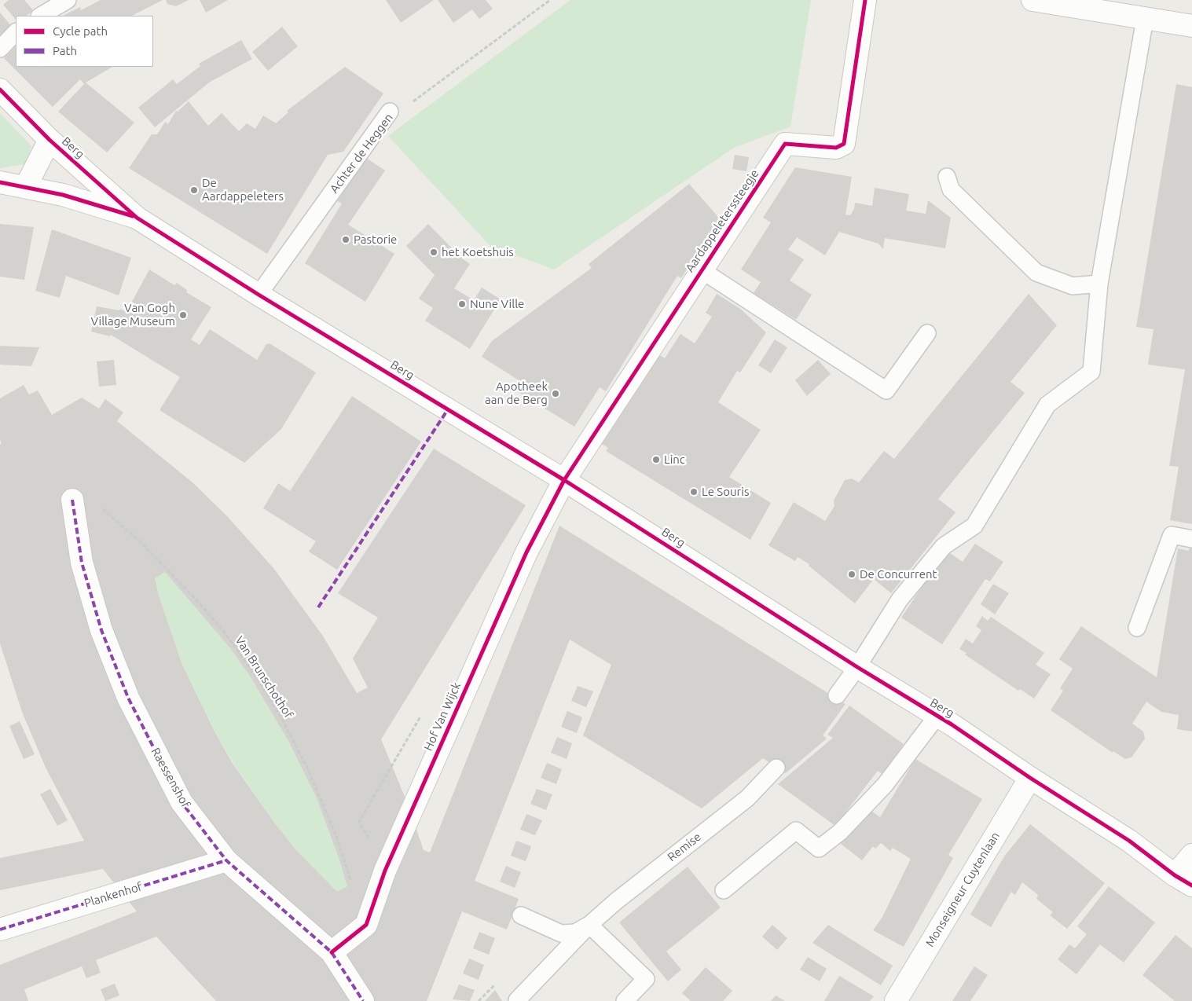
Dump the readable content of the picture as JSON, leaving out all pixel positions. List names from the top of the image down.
{
  "streets": {
    "street": [
      "Berg",
      "Aardappeleterssteegje",
      "Hof Van Wijck",
      "Raessenshof",
      "Monseigneur Cuytenlaan",
      "Plankenhof"
    ],
    "lane": ["Achter de Heggen", "Remise"],
    "path": ["Van Brunschothof"]
  },
  "crossings": [
    ["Berg", "Achter de Heggen"],
    ["Berg", "Aardappeleterssteegje"],
    ["Berg", "Hof Van Wijck"],
    ["Berg", "Monseigneur Cuytenlaan"],
    ["Aardappeleterssteegje", "Hof Van Wijck"],
    ["Van Brunschothof", "Raessenshof"],
    ["Hof Van Wijck", "Raessenshof"],
    ["Raessenshof", "Plankenhof"]
  ],
  "places": [
    "De Aardappeleters",
    "Pastorie",
    "het Koetshuis",
    "Nune Ville",
    "Van Gogh Village Museum",
    "Apotheek aan de Berg",
    "Linc",
    "Le Souris",
    "De Concurrent"
  ],
  "legend": ["Cycle path", "Path"]
}
